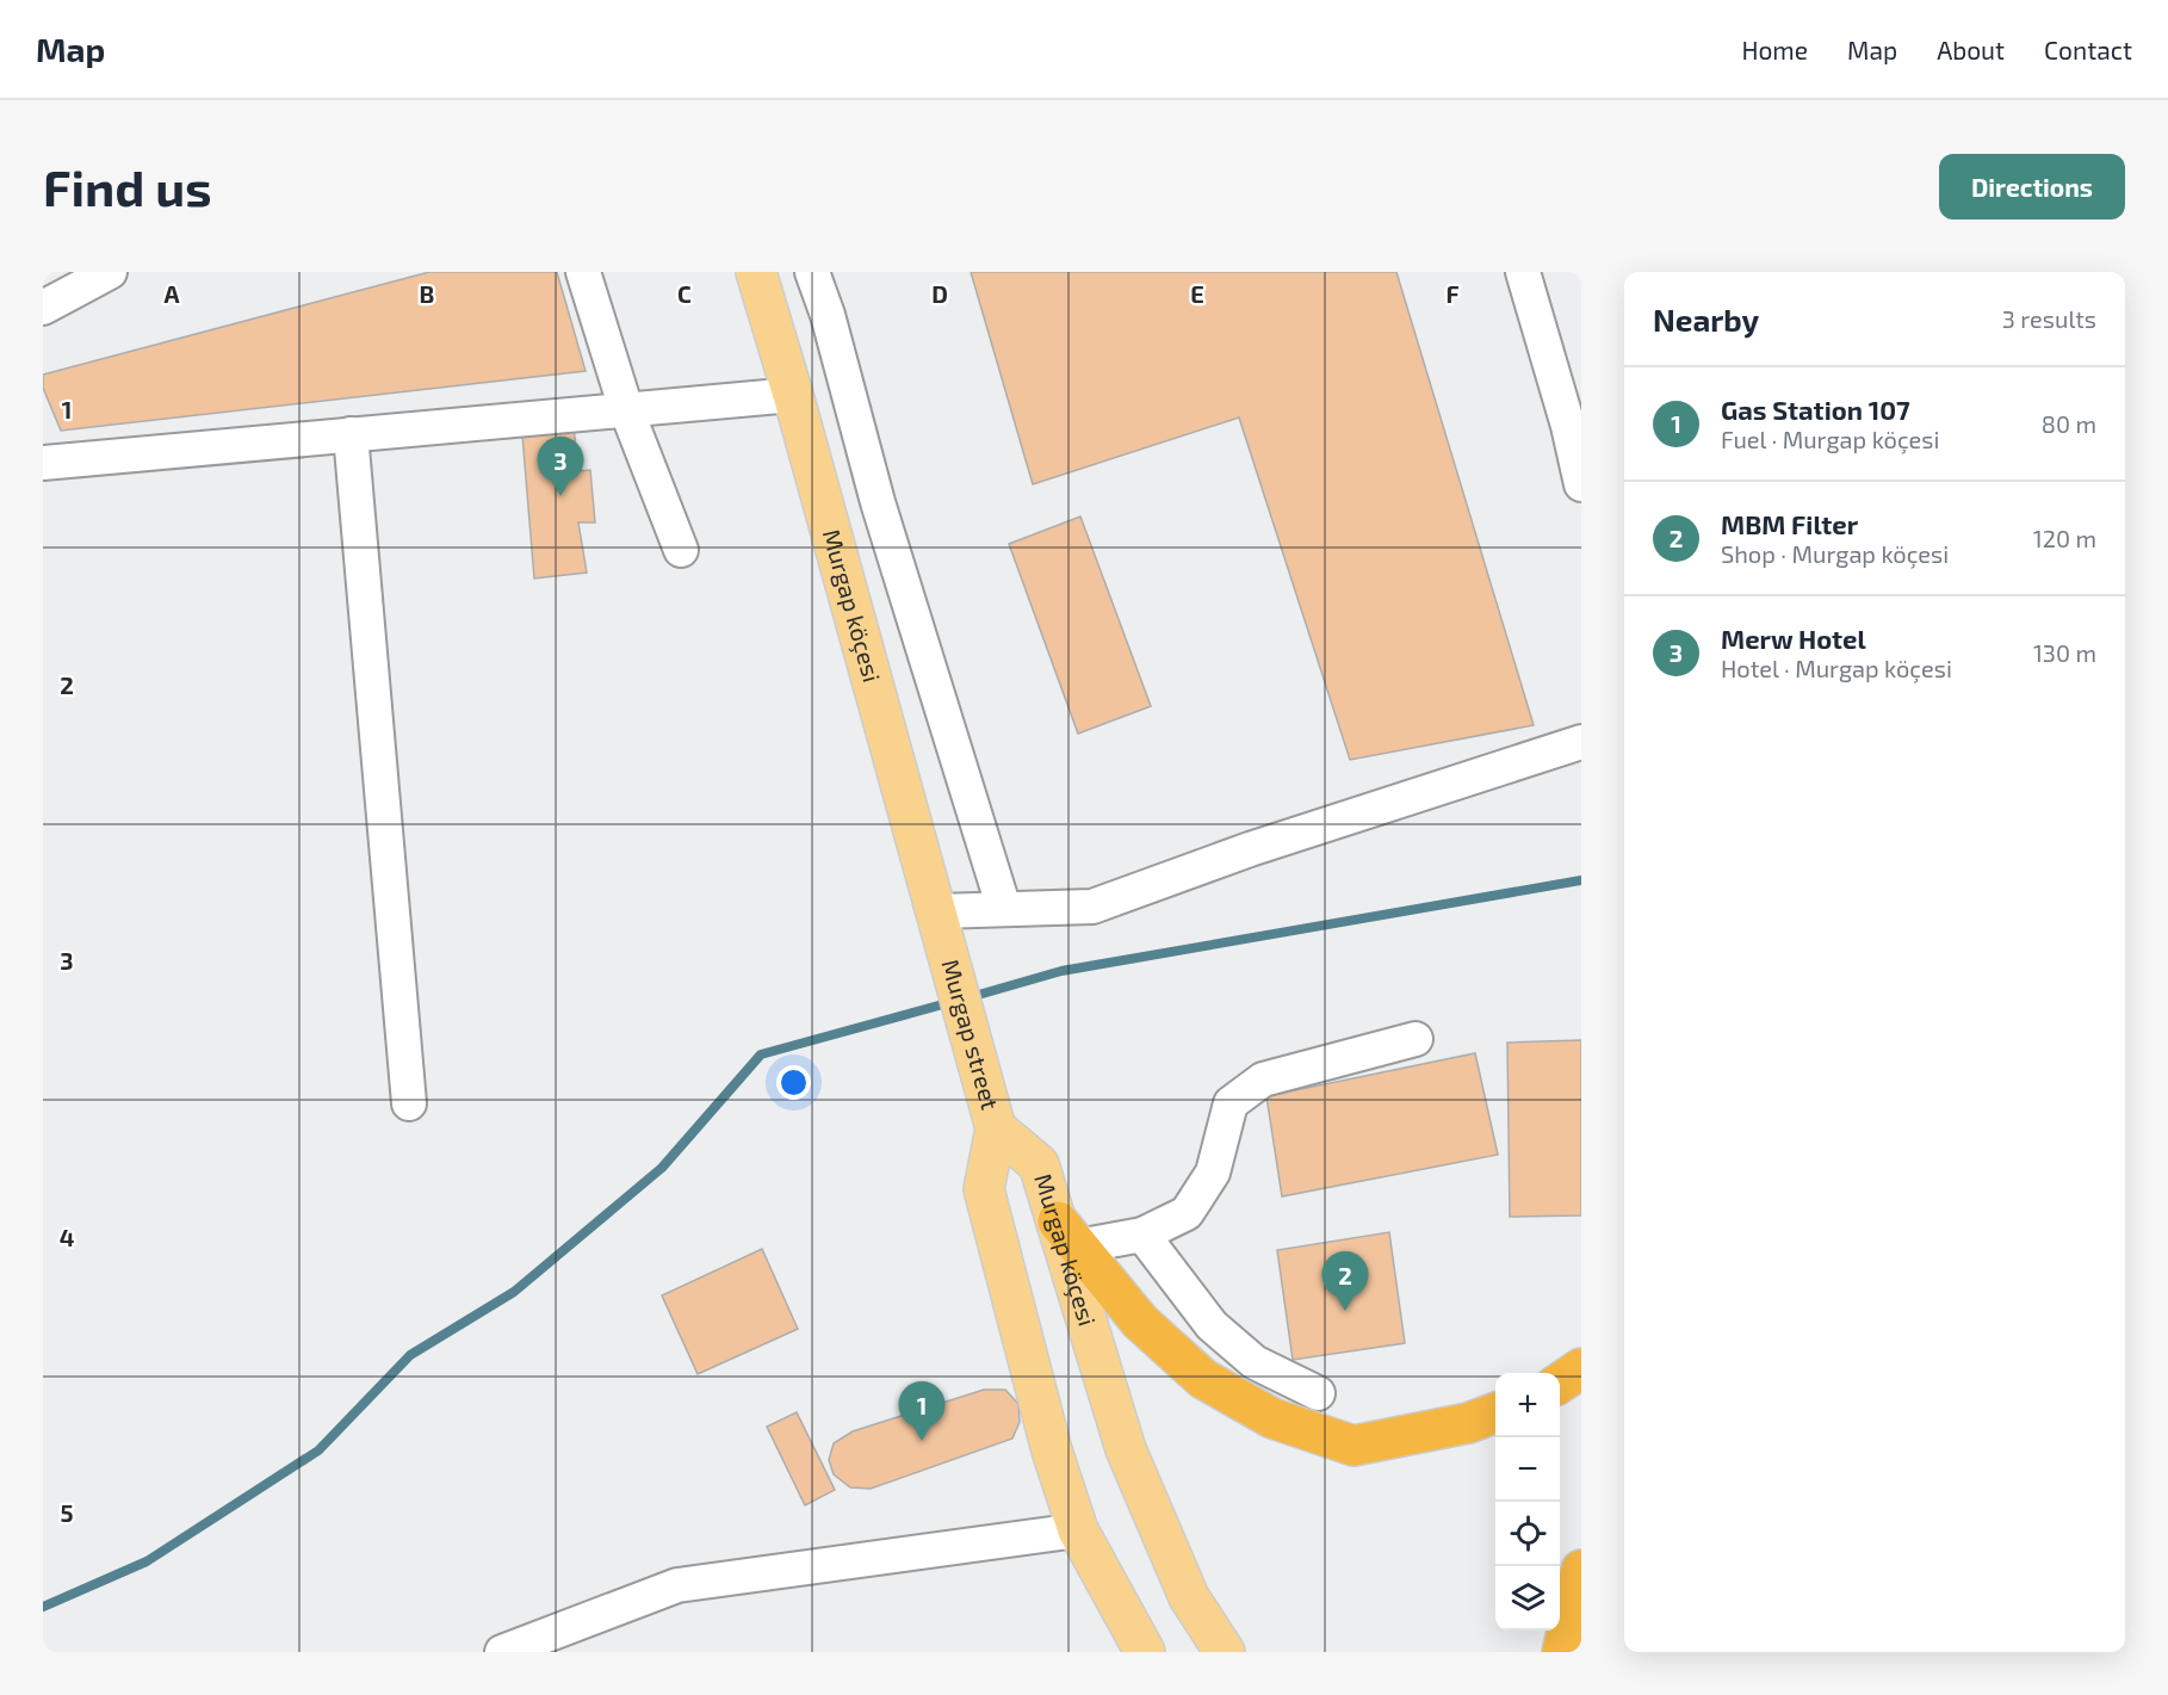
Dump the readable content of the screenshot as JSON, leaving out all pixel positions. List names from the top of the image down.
{
  "streets": {
    "main road": ["Murgap köçesi", "Murgap street"]
  },
  "crossings": [
    ["Murgap köçesi", "Murgap street"]
  ],
  "page": {
    "header": "Map",
    "nav": [
      "Home",
      "Map",
      "About",
      "Contact"
    ],
    "buttons": "Directions",
    "title": "Find us",
    "heading": ["Nearby", "3 results"],
    "list": [
      {
        "mark": "1",
        "name": "Gas Station 107",
        "note": "Fuel · Murgap köçesi",
        "value": "80 m"
      },
      {
        "mark": "2",
        "name": "MBM Filter",
        "note": "Shop · Murgap köçesi",
        "value": "120 m"
      },
      {
        "mark": "3",
        "name": "Merw Hotel",
        "note": "Hotel · Murgap köçesi",
        "value": "130 m"
      }
    ],
    "pins": ["3", "2", "1"],
    "map_buttons": ["+", "−"]
  },
  "grid": {
    "columns": [
      "A",
      "B",
      "C",
      "D",
      "E",
      "F"
    ],
    "rows": [
      "1",
      "2",
      "3",
      "4",
      "5"
    ]
  }
}
